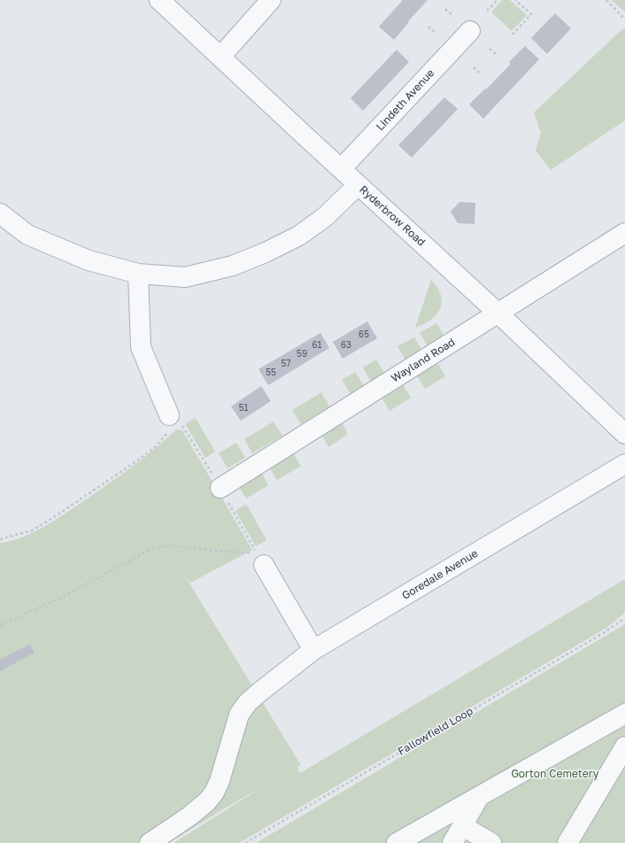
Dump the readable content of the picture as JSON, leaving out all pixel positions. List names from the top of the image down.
{
  "streets": {
    "street": [
      "Lindeth Avenue",
      "Ryderbrow Road",
      "Wayland Road",
      "Goredale Avenue"
    ],
    "path": ["Fallowfield Loop"]
  },
  "crossings": [
    ["Lindeth Avenue", "Ryderbrow Road"],
    ["Ryderbrow Road", "Wayland Road"]
  ],
  "parks": ["Gorton Cemetery"],
  "house_numbers": [
    "65",
    "61",
    "63",
    "59",
    "57",
    "55",
    "51"
  ]
}
